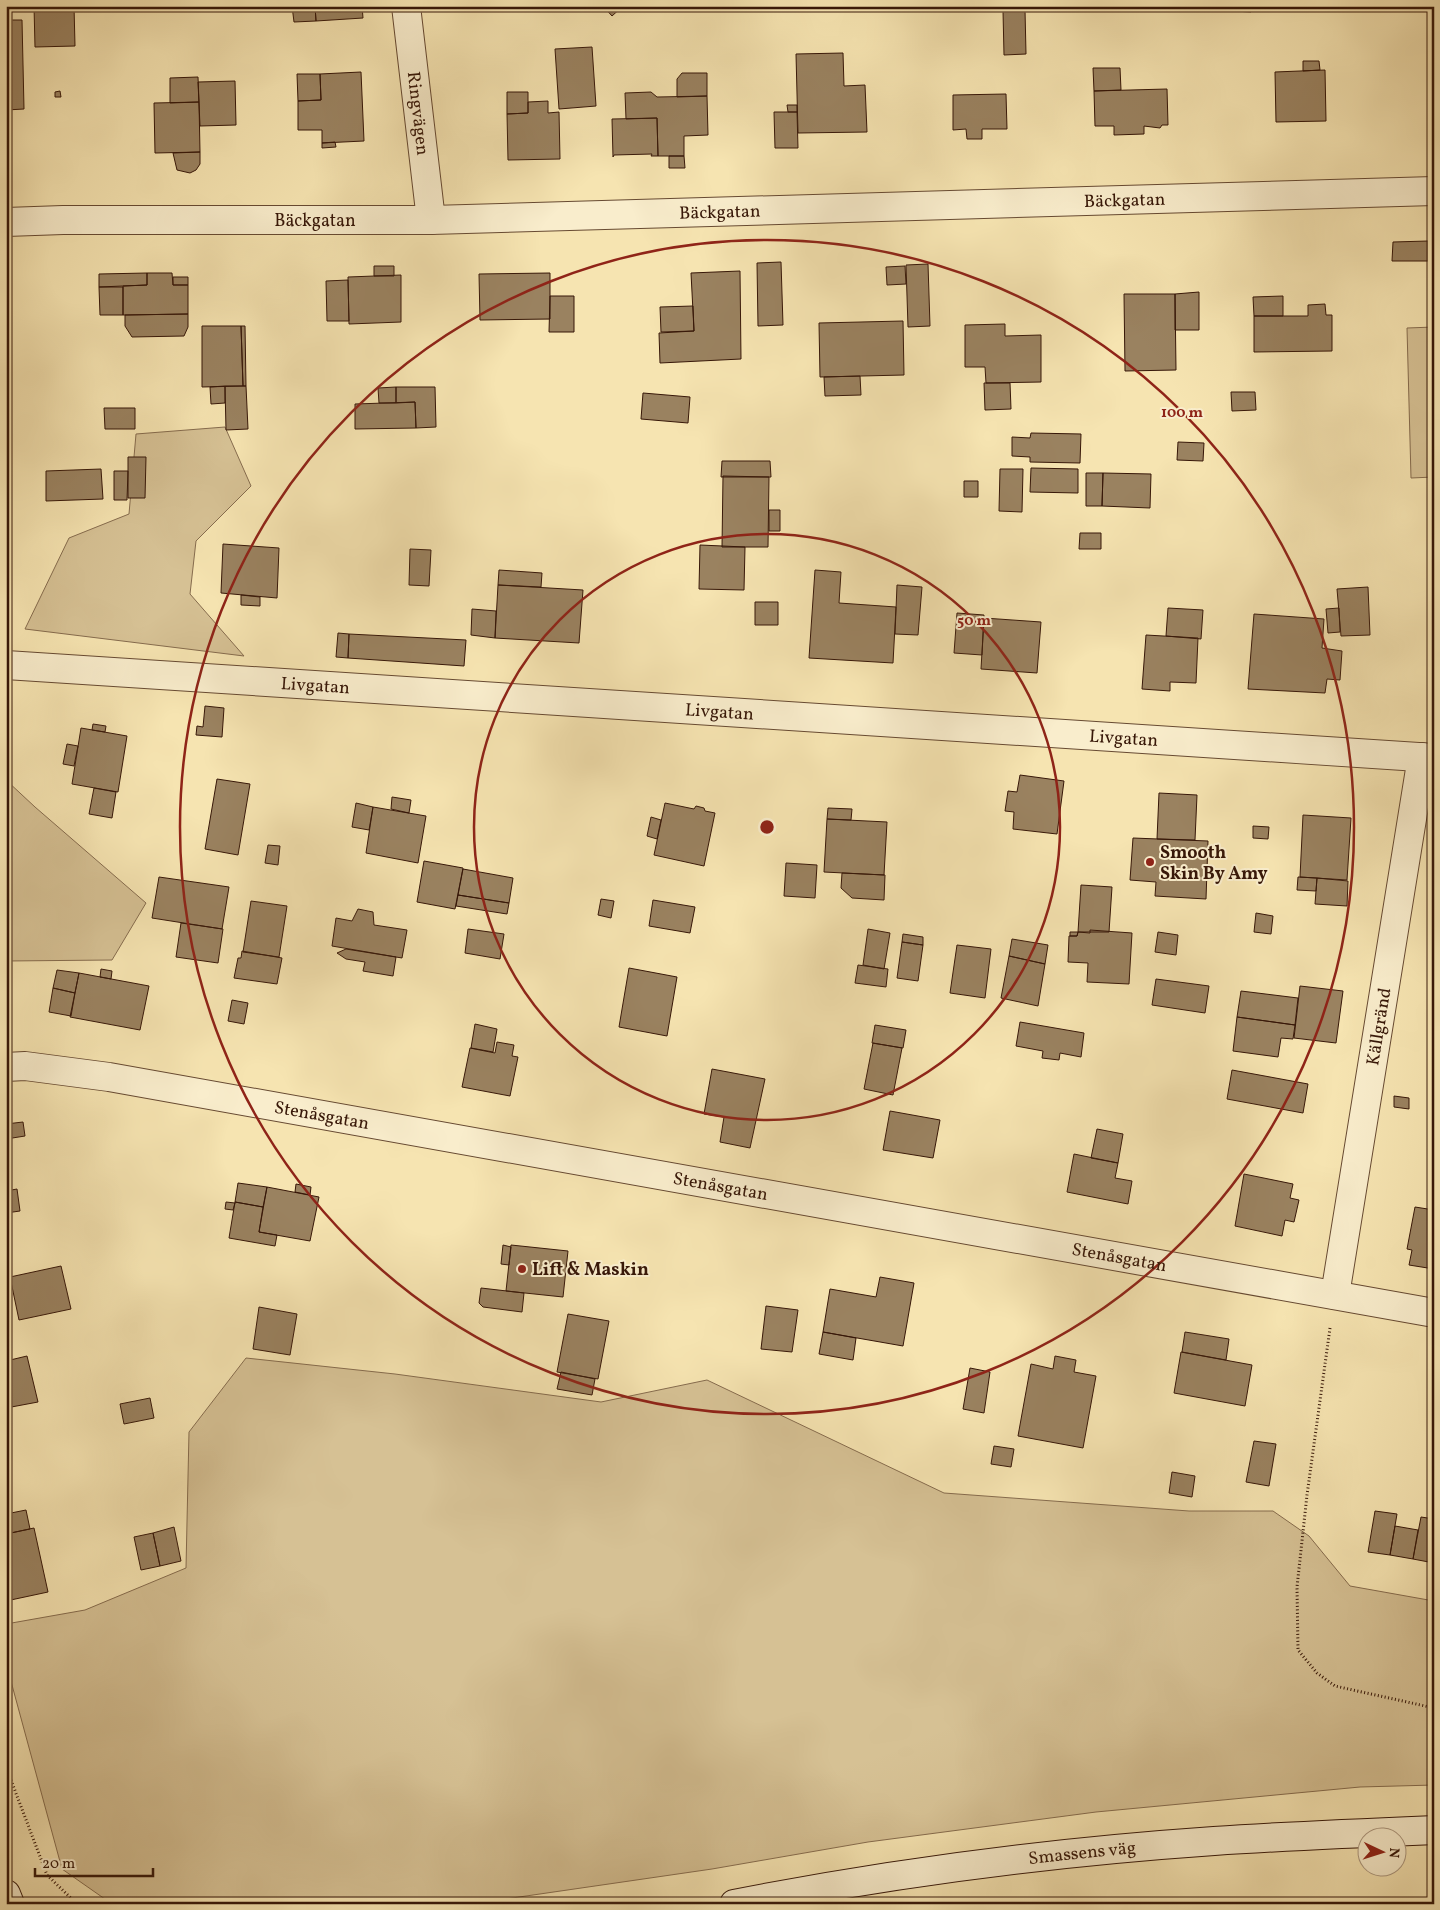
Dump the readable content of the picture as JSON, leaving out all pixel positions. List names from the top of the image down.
{
  "streets": {
    "street": [
      "Ringvägen",
      "Bäckgatan",
      "Livgatan",
      "Källgränd",
      "Stenåsgatan",
      "Smassens väg"
    ]
  },
  "crossings": [
    ["Ringvägen", "Bäckgatan"],
    ["Livgatan", "Källgränd"],
    ["Källgränd", "Stenåsgatan"]
  ],
  "places": ["Smooth Skin By Amy", "Lift & Maskin"],
  "scale_bar": "20 m",
  "north": "right",
  "rings": ["100 m", "50 m"]
}
